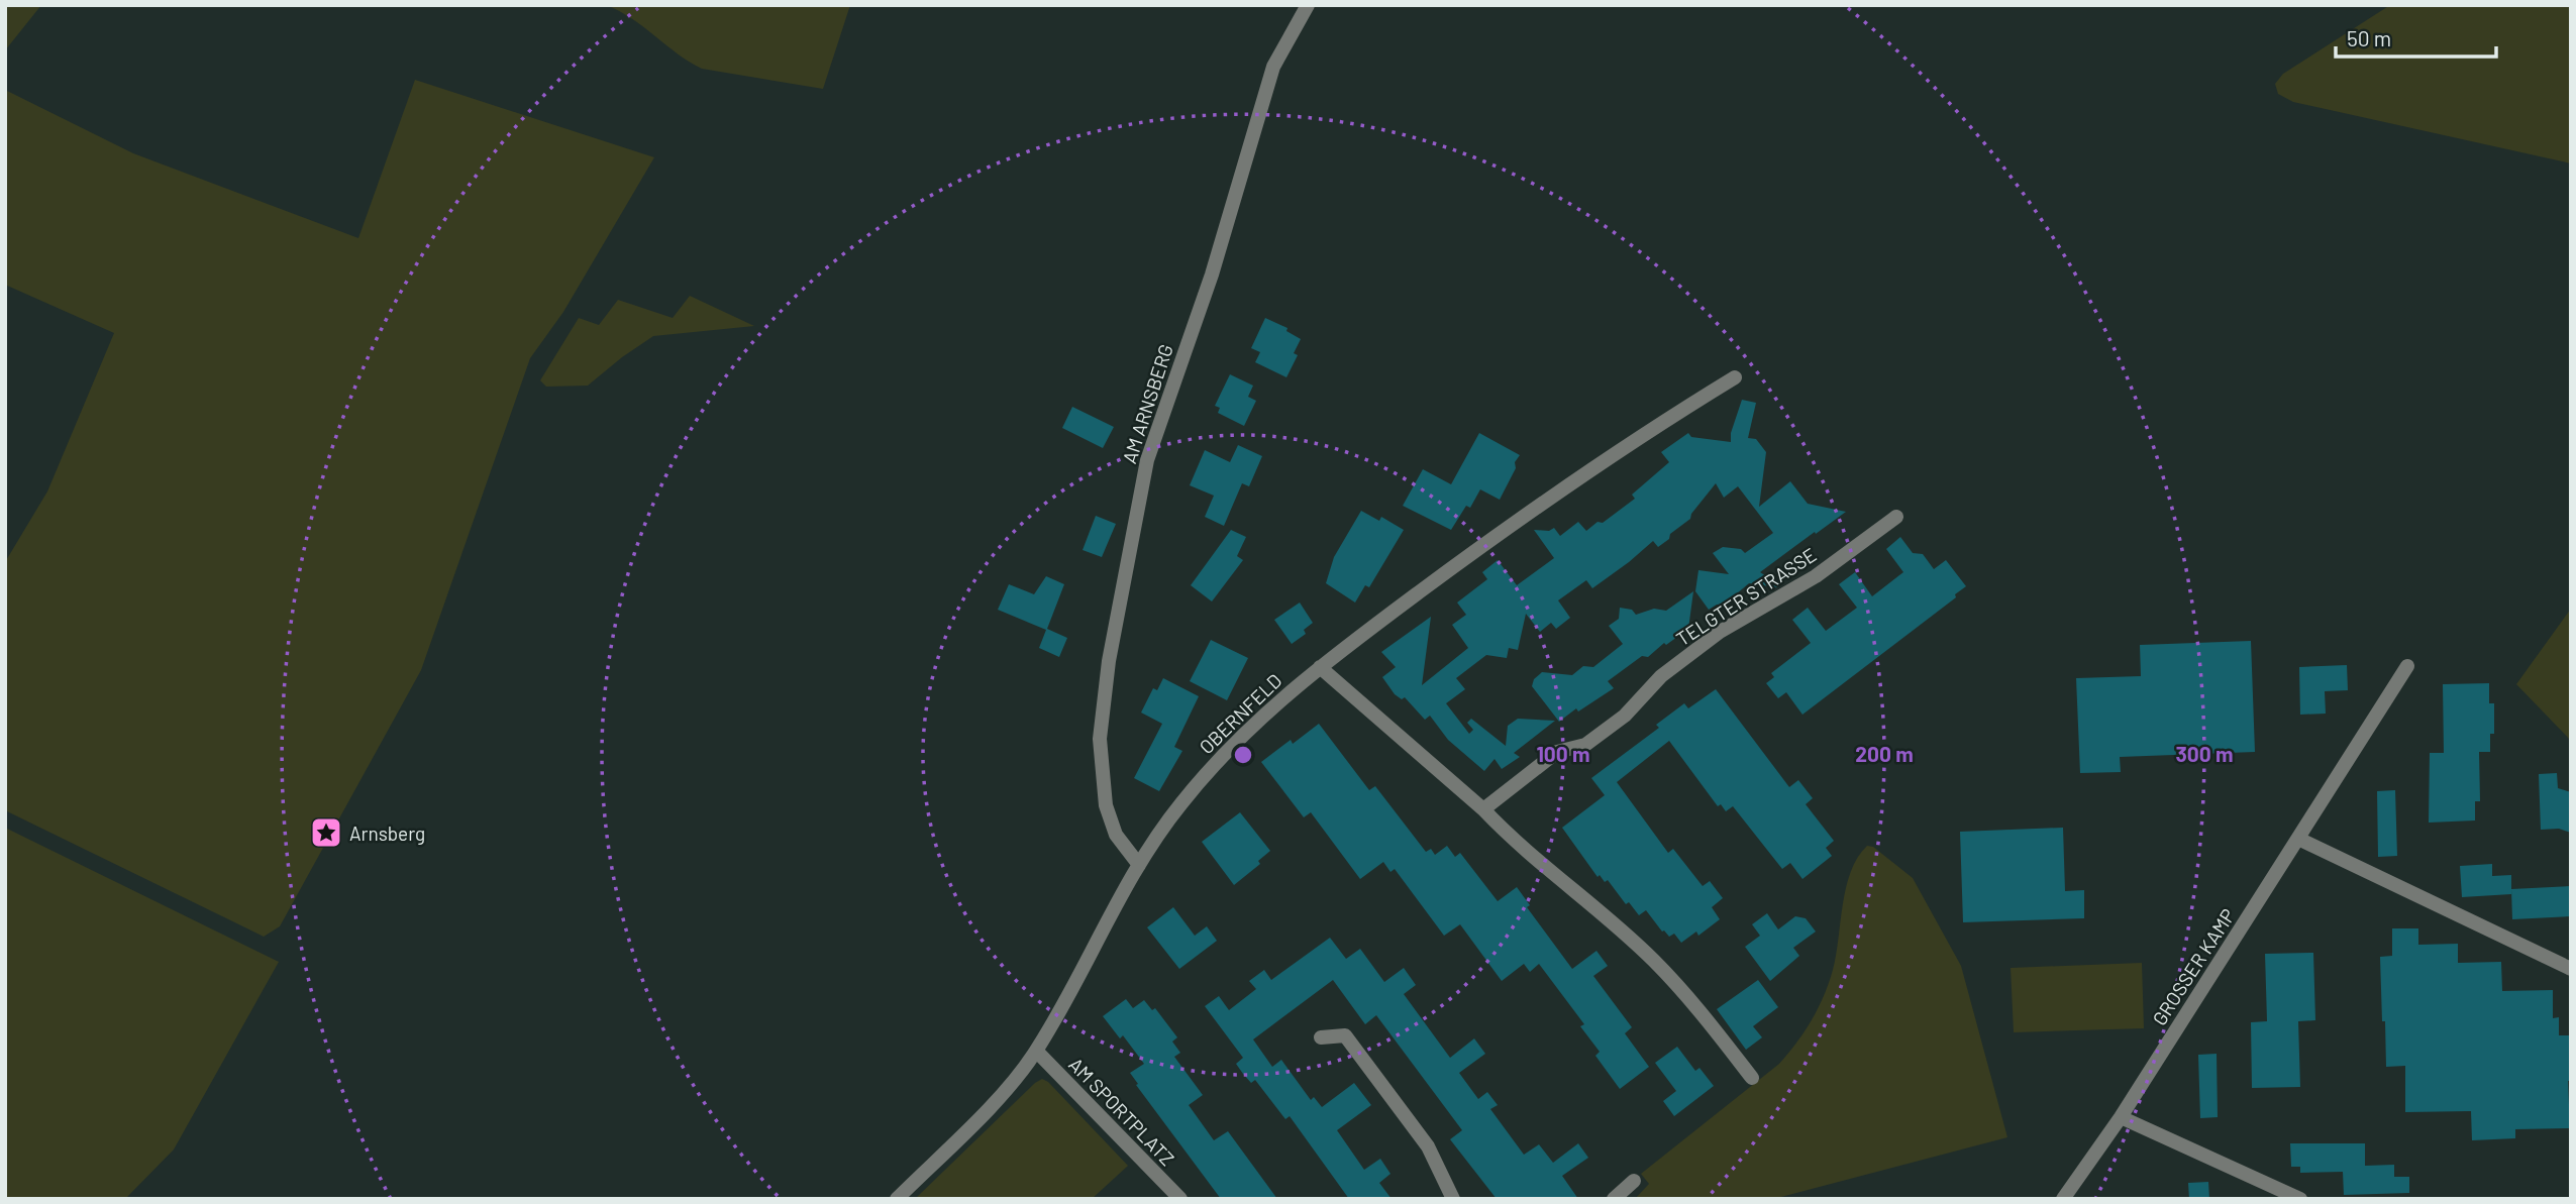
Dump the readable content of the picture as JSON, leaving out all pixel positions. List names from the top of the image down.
{
  "streets": {
    "street": [
      "AM ARNSBERG",
      "TELGTER STRASSE",
      "OBERNFELD",
      "GROSSER KAMP",
      "AM SPORTPLATZ"
    ]
  },
  "crossings": [
    ["AM ARNSBERG", "OBERNFELD"],
    ["OBERNFELD", "AM SPORTPLATZ"]
  ],
  "places": {
    "place": ["Arnsberg"]
  },
  "scale_bar": "50 m",
  "rings": ["100 m", "200 m", "300 m"]
}
